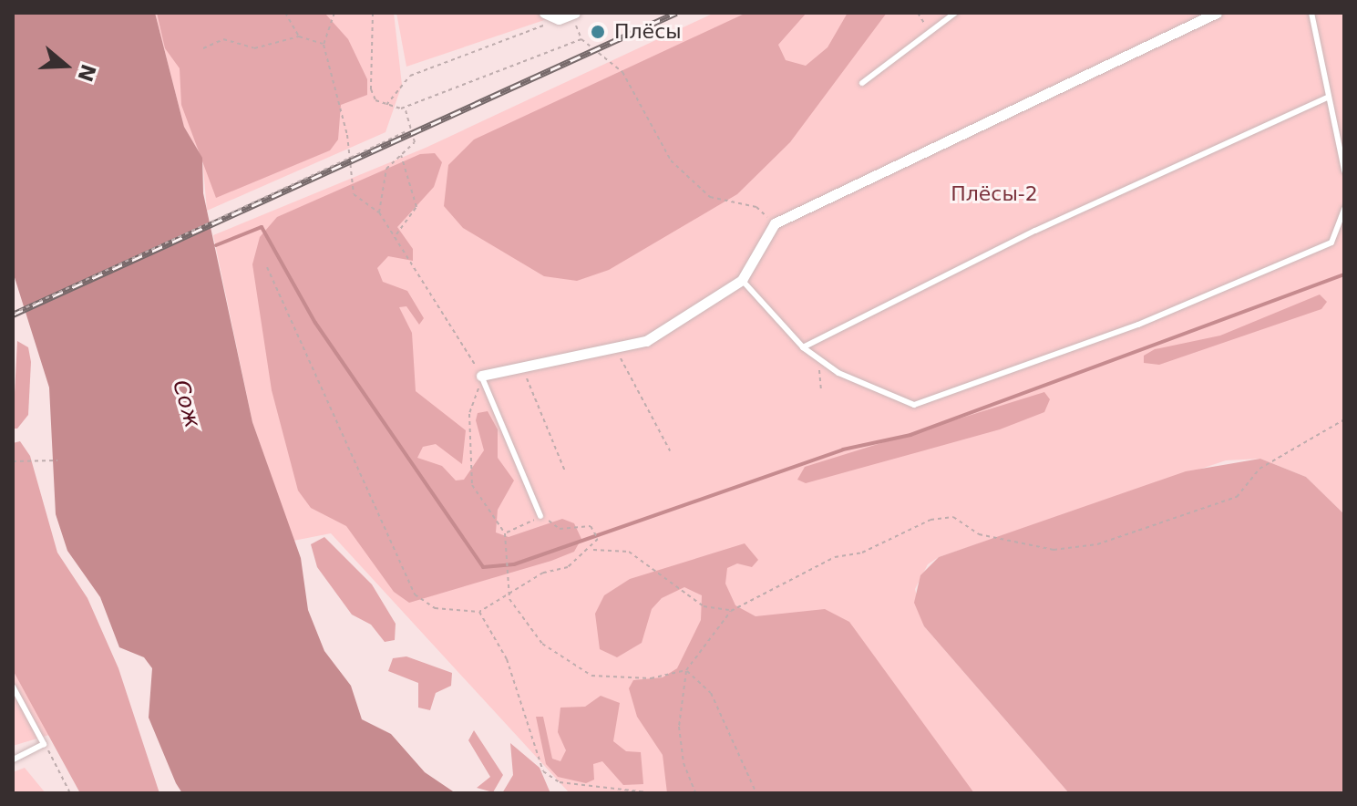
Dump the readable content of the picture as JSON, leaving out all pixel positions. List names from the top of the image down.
{
  "water": ["Сож"],
  "parks": ["Плёсы-2"],
  "places": ["Плёсы"],
  "north": "right"
}
